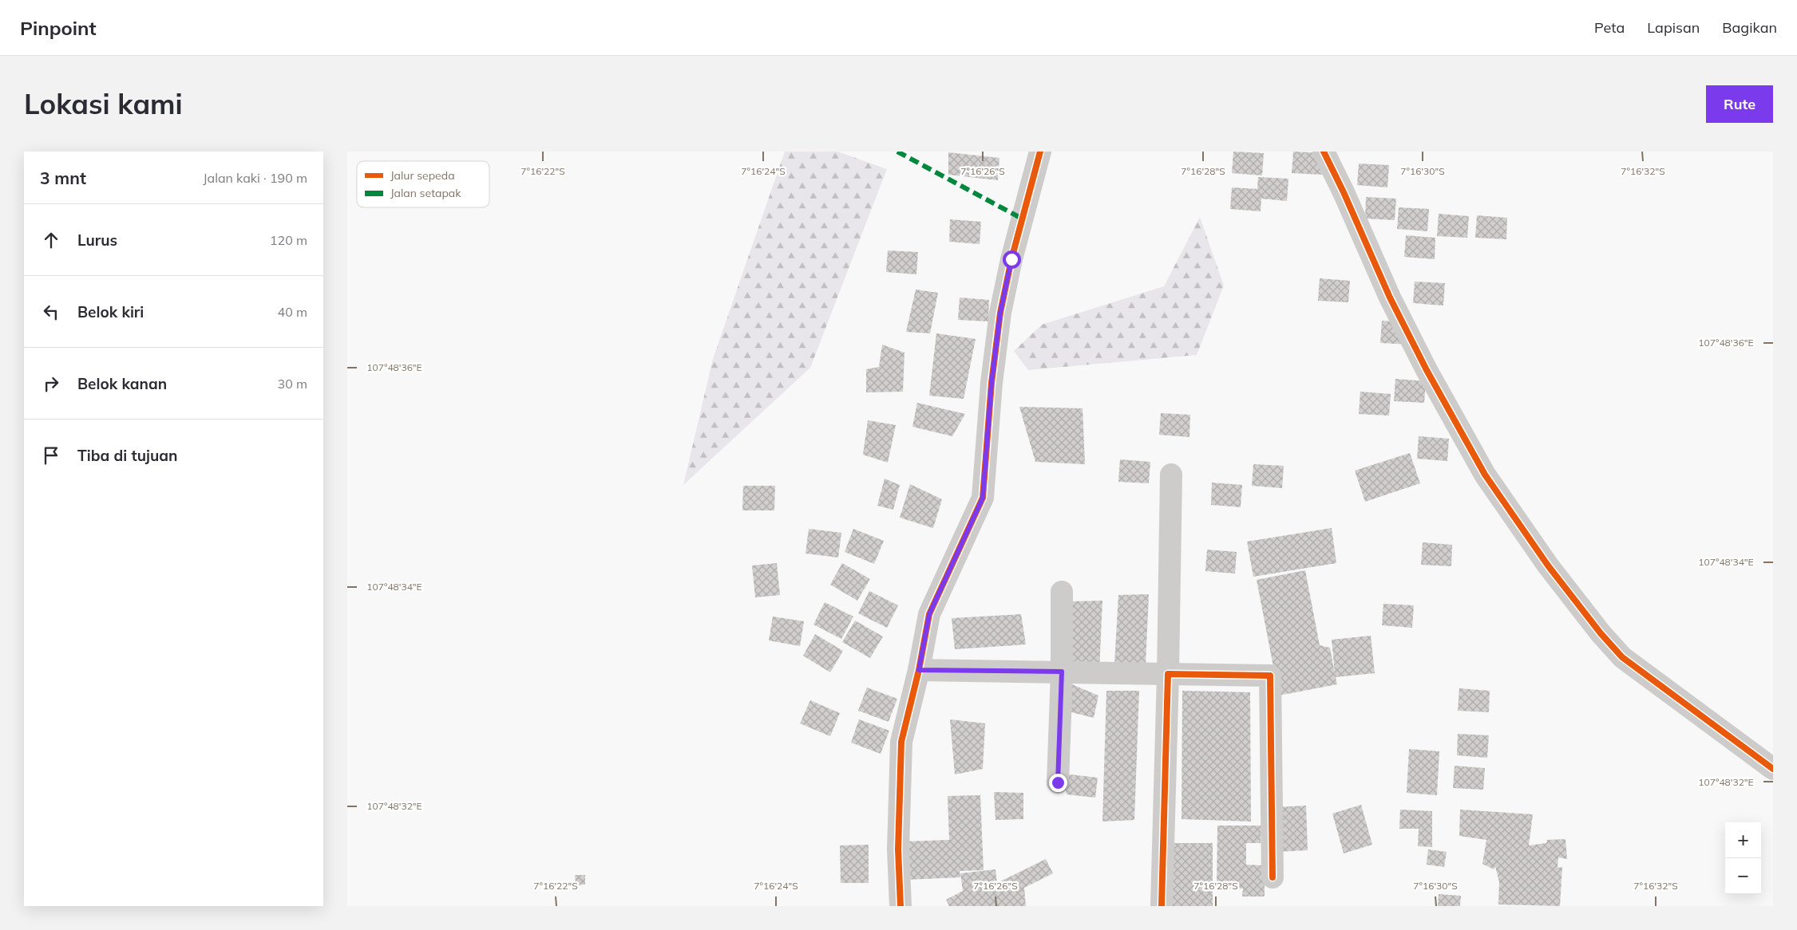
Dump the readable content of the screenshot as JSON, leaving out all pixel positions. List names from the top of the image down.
{
  "legend": ["Jalur sepeda", "Jalan setapak"],
  "page": {
    "header": "Pinpoint",
    "nav": ["Peta", "Lapisan", "Bagikan"],
    "buttons": "Rute",
    "title": "Lokasi kami",
    "heading": ["3 mnt", "Jalan kaki · 190 m"],
    "list": [
      ["Lurus", "120 m"],
      ["Belok kiri", "40 m"],
      ["Belok kanan", "30 m"],
      "Tiba di tujuan"
    ],
    "map_buttons": ["+", "−"]
  },
  "coordinates": [
    "7°16'22\"S",
    "7°16'24\"S",
    "7°16'26\"S",
    "7°16'28\"S",
    "7°16'30\"S",
    "7°16'32\"S",
    "107°48'36\"E",
    "107°48'34\"E",
    "107°48'32\"E"
  ]
}
